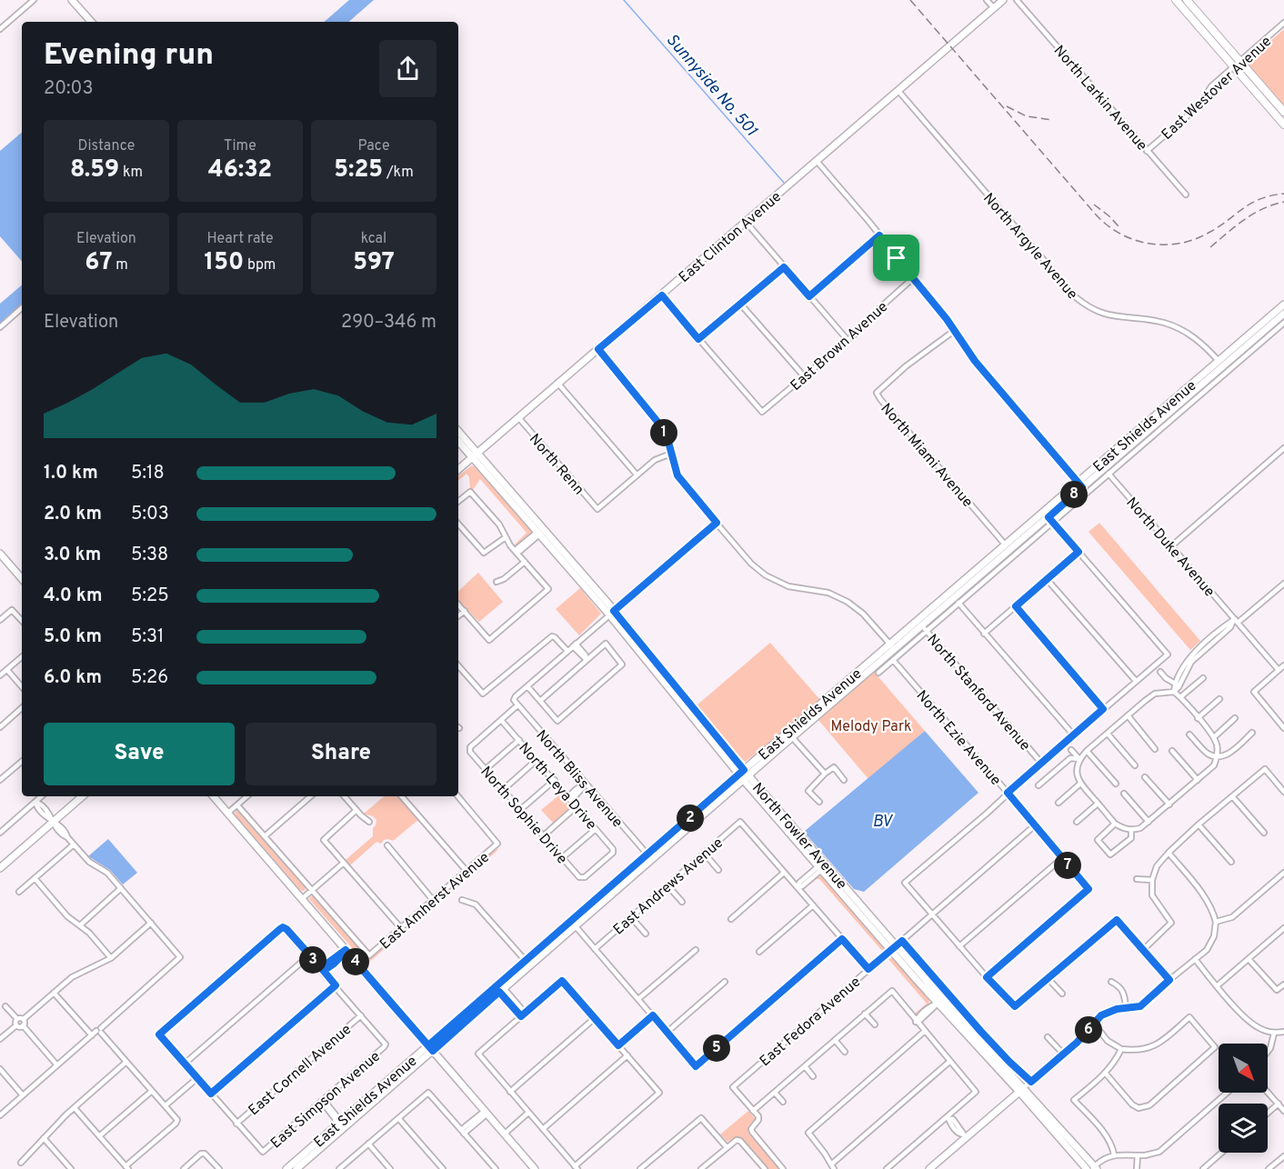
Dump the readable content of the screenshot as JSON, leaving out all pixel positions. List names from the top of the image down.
{
  "streets": {
    "main road": ["East Clinton Avenue", "East Shields Avenue", "North Fowler Avenue"],
    "street": [
      "East Westover Avenue",
      "North Larkin Avenue",
      "North Argyle Avenue",
      "East Brown Avenue",
      "North Miami Avenue",
      "North Renn",
      "North Duke Avenue",
      "North Stanford Avenue",
      "North Ezie Avenue",
      "North Bliss Avenue",
      "North Leya Drive",
      "North Sophie Drive",
      "East Andrews Avenue",
      "East Amherst Avenue",
      "East Fedora Avenue",
      "East Cornell Avenue",
      "East Simpson Avenue"
    ]
  },
  "crossings": [
    ["East Westover Avenue", "North Larkin Avenue"],
    ["East Clinton Avenue", "North Argyle Avenue"],
    ["East Clinton Avenue", "North Renn"],
    ["East Clinton Avenue", "North Fowler Avenue"],
    ["North Argyle Avenue", "East Shields Avenue"],
    ["East Shields Avenue", "North Miami Avenue"],
    ["East Shields Avenue", "North Duke Avenue"],
    ["East Shields Avenue", "North Stanford Avenue"],
    ["East Shields Avenue", "North Ezie Avenue"],
    ["East Shields Avenue", "North Bliss Avenue"],
    ["East Shields Avenue", "North Fowler Avenue"],
    ["North Ezie Avenue", "East Fedora Avenue"],
    ["North Leya Drive", "North Sophie Drive"],
    ["North Fowler Avenue", "East Fedora Avenue"],
    ["East Cornell Avenue", "East Simpson Avenue"]
  ],
  "water": ["Sunnyside No. 501", "BV"],
  "parks": ["Melody Park"],
  "north": "bottom right",
  "page": {
    "heading": ["Evening run", "20:03"],
    "stats": [
      ["Distance", "8.59 km"],
      ["Time", "46:32"],
      ["Pace", "5:25 /km"],
      ["Elevation", "67 m"],
      ["Heart rate", "150 bpm"],
      ["kcal", "597"]
    ],
    "chart": ["Elevation", "290–346 m"],
    "pins": [
      "1",
      "8",
      "2",
      "7",
      "3",
      "4",
      "6",
      "5"
    ],
    "list": [
      {
        "name": "1.0 km",
        "note": "5:18"
      },
      {
        "name": "2.0 km",
        "note": "5:03"
      },
      {
        "name": "3.0 km",
        "note": "5:38"
      },
      {
        "name": "4.0 km",
        "note": "5:25"
      },
      {
        "name": "5.0 km",
        "note": "5:31"
      },
      {
        "name": "6.0 km",
        "note": "5:26"
      }
    ],
    "buttons": ["Save", "Share"]
  }
}
